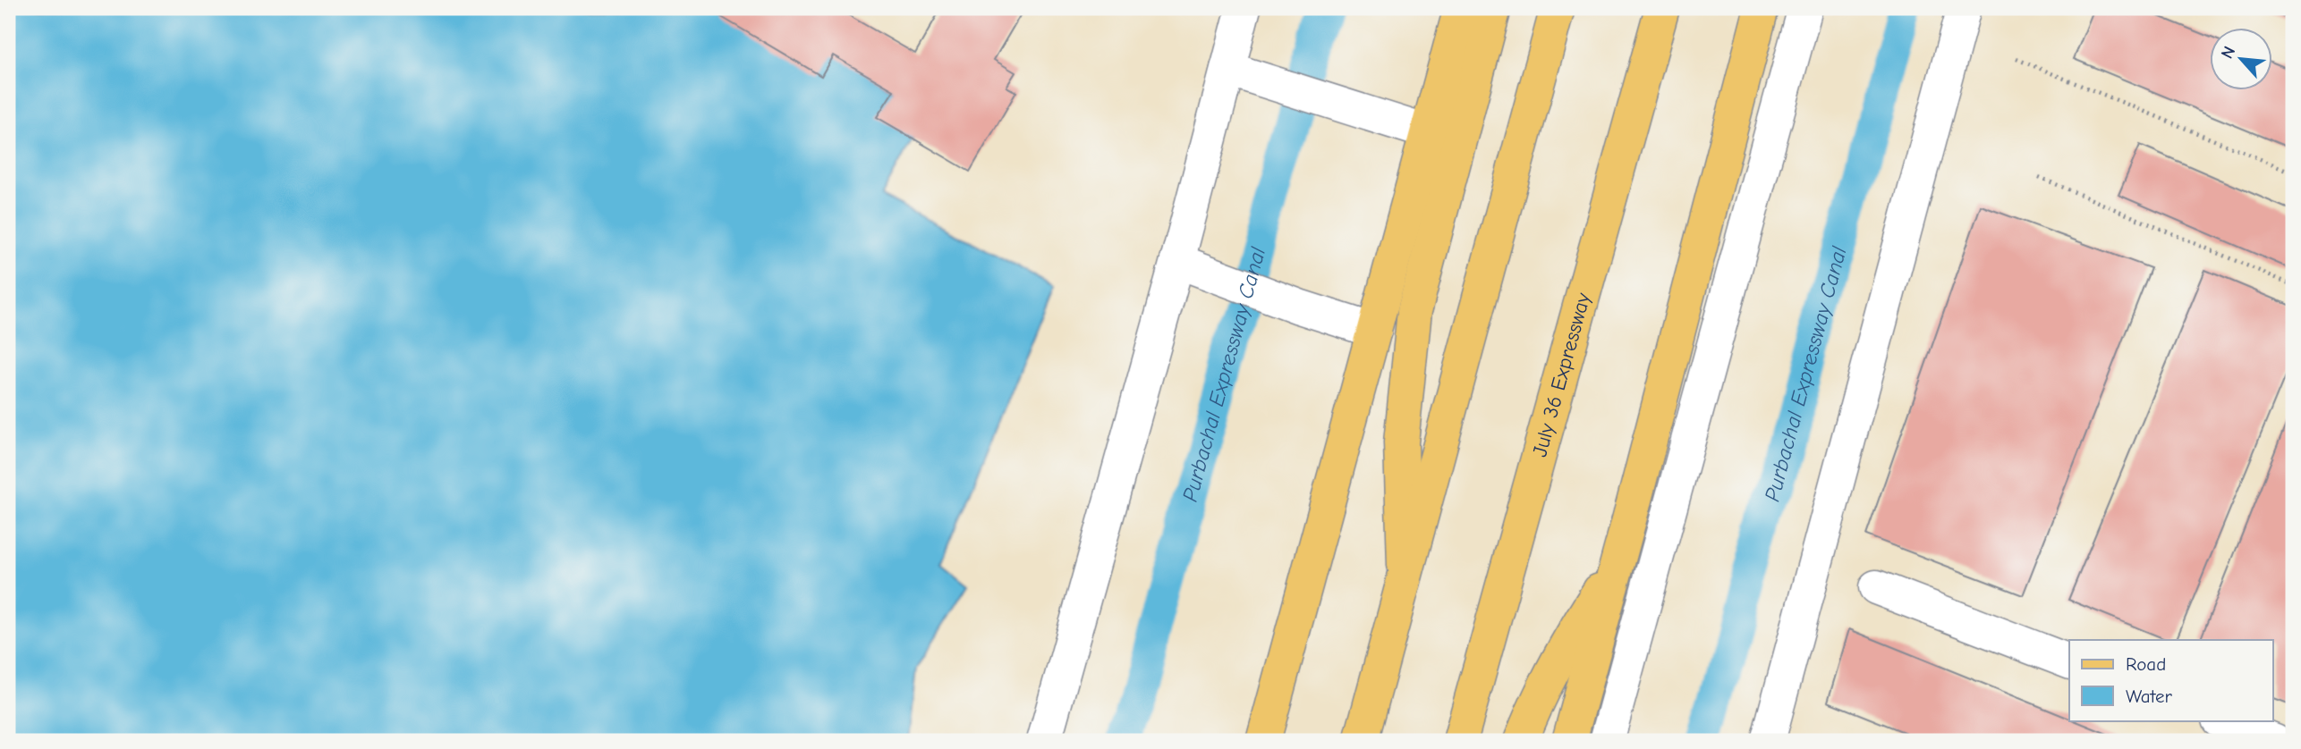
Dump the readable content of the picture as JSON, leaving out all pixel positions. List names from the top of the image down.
{
  "streets": {
    "main road": ["July 36 Expressway"]
  },
  "water": ["Purbachal Expressway Canal"],
  "legend": ["Road", "Water"],
  "north": "top left"
}
